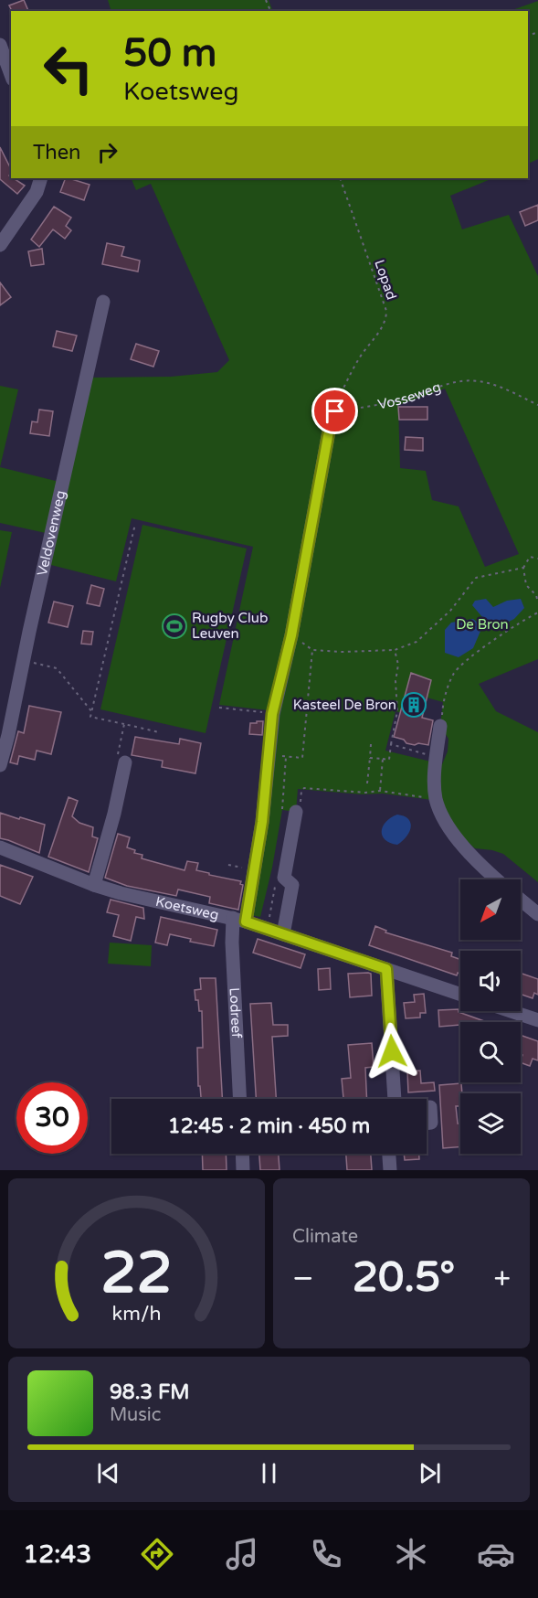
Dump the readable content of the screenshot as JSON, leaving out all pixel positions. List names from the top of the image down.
{
  "streets": {
    "street": ["Veldovenweg", "Koetsweg", "Lodreef"],
    "path": ["Lopad", "Vosseweg"]
  },
  "crossings": [
    ["Lopad", "Vosseweg"],
    ["Koetsweg", "Lodreef"]
  ],
  "parks": ["De Bron"],
  "places": {
    "sports": ["Rugby Club Leuven"],
    "building": ["Kasteel De Bron"]
  },
  "north": "bottom left",
  "page": {
    "turn": ["50 m", "Koetsweg"],
    "then": "Then",
    "limit": "30",
    "trip": "12:45 · 2 min · 450 m",
    "tile": "Climate",
    "heat": ["−", "20.5°", "+"],
    "song": ["98.3 FM", "Music"],
    "tabs": "12:43",
    "gauge": ["22", "km/h"]
  }
}
